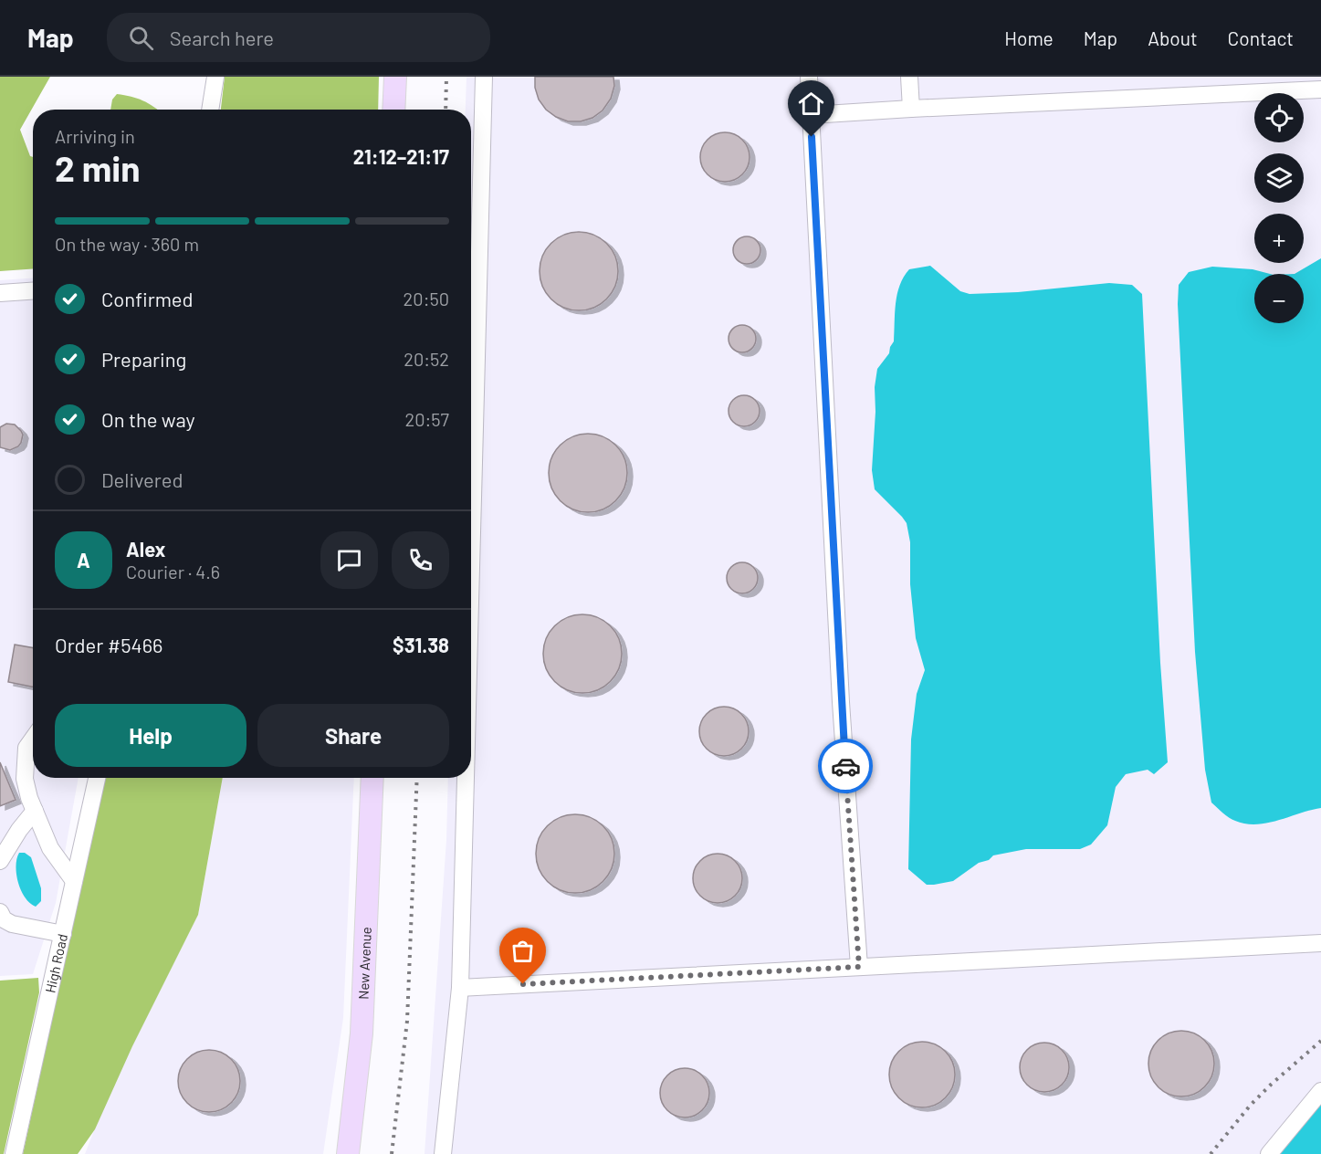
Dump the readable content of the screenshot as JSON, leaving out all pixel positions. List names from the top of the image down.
{
  "streets": {
    "main road": ["New Avenue"],
    "street": ["High Road"]
  },
  "page": {
    "header": "Map",
    "search": "Search here",
    "nav": [
      "Home",
      "Map",
      "About",
      "Contact"
    ],
    "map_buttons": ["+", "−"],
    "heading": ["2 min", "Arriving in", "21:12–21:17"],
    "panel": [
      "Alex",
      "Courier · 4.6",
      "Order #5466",
      "$31.38"
    ],
    "bar": "On the way · 360 m",
    "list": [
      ["Confirmed", "20:50"],
      ["Preparing", "20:52"],
      ["On the way", "20:57"],
      "Delivered"
    ],
    "round": "A",
    "buttons": ["Help", "Share"]
  }
}
